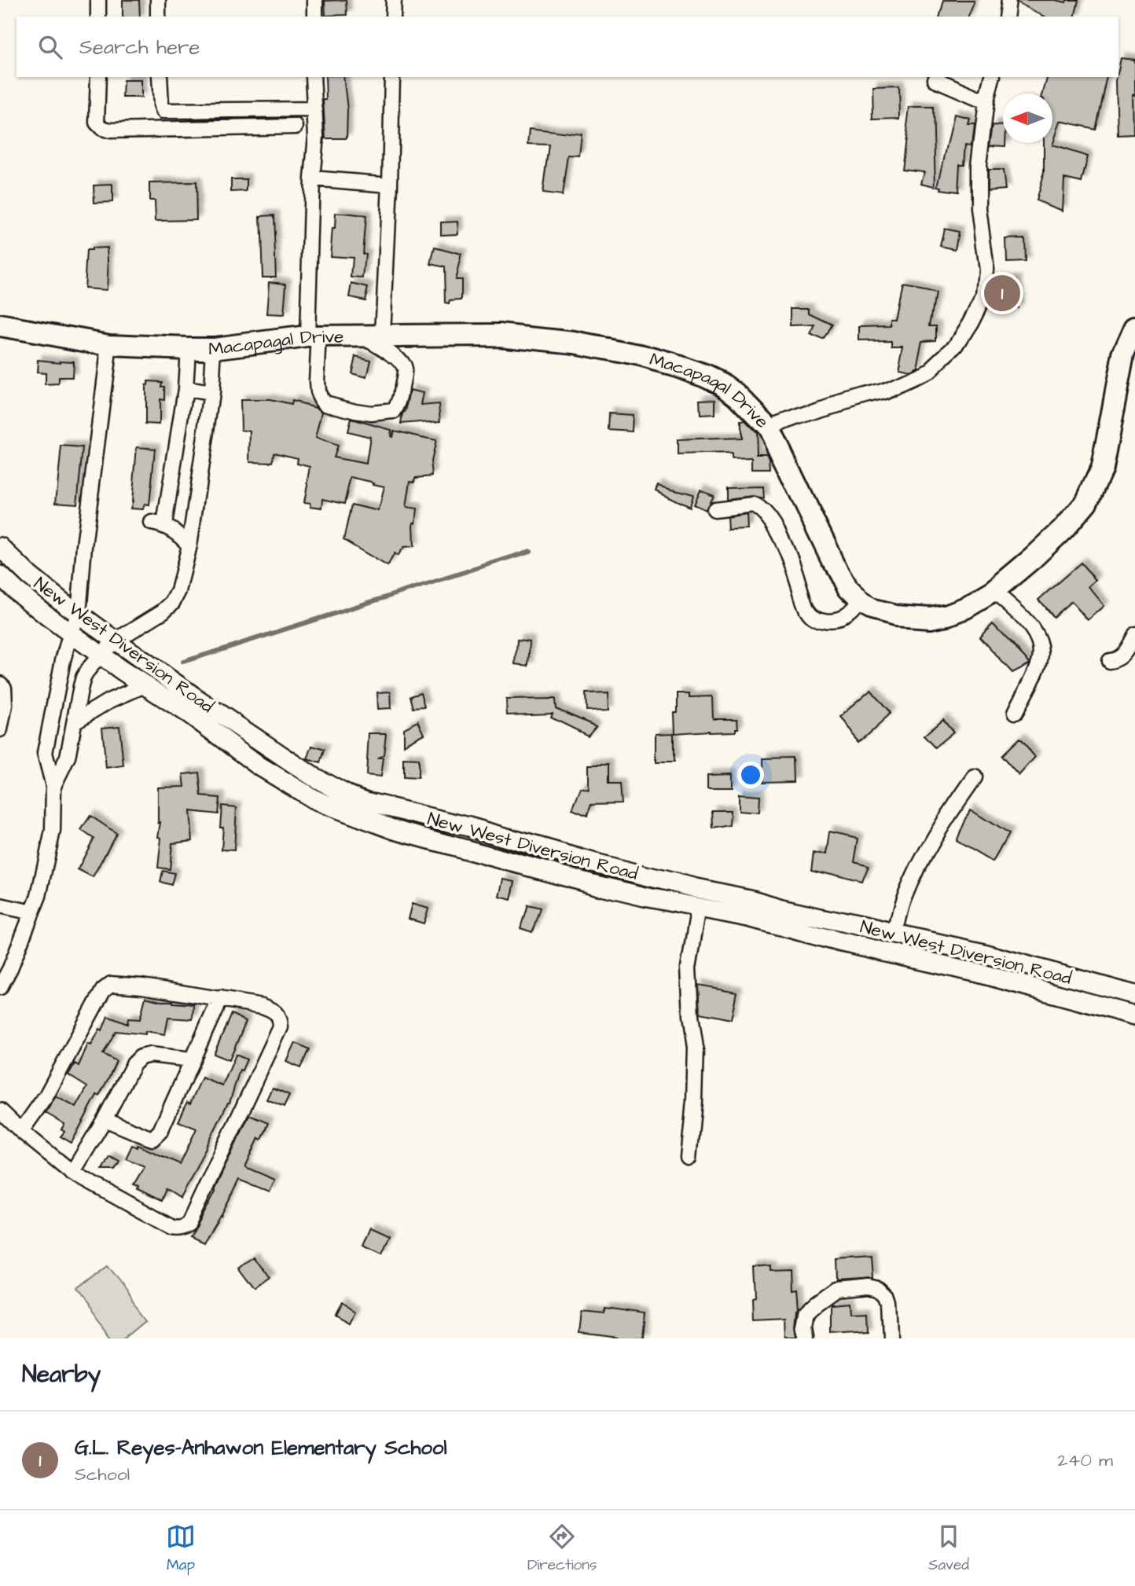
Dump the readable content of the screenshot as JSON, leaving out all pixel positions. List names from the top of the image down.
{
  "streets": {
    "main road": ["Macapagal Drive"],
    "street": ["New West Diversion Road"]
  },
  "north": "left",
  "page": {
    "search": "Search here",
    "pins": "1",
    "heading": "Nearby",
    "list": [
      {
        "mark": "1",
        "name": "G.L. Reyes-Anhawon Elementary School",
        "note": "School",
        "value": "240 m"
      }
    ],
    "nav": ["Map", "Directions", "Saved"]
  }
}
